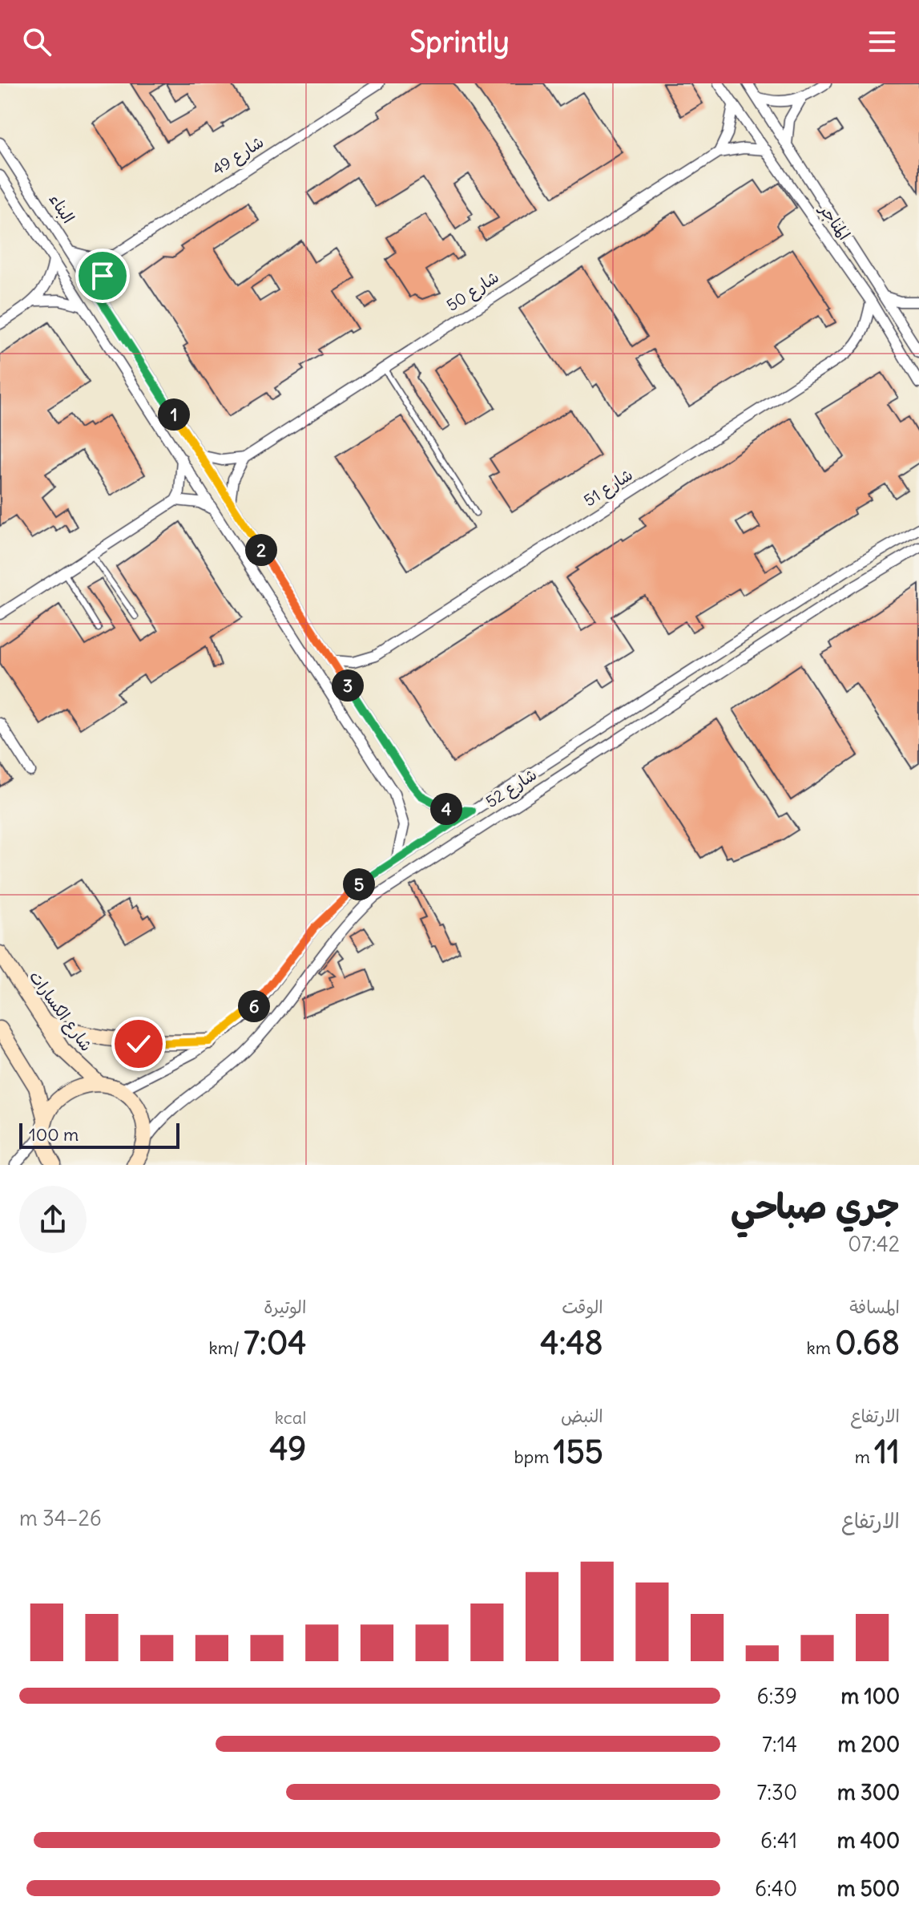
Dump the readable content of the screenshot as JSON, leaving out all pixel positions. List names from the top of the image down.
{
  "streets": {
    "street": [
      "شارع 49",
      "البناء",
      "المناجر",
      "شارع 50",
      "شارع 51",
      "شارع 52",
      "شارع الكسارات"
    ]
  },
  "crossings": [
    ["البناء", "شارع 51"],
    ["البناء", "شارع 52"],
    ["المناجر", "شارع 50"],
    ["المناجر", "شارع 51"],
    ["شارع 52", "شارع الكسارات"]
  ],
  "scale_bar": "100 m",
  "page": {
    "header": "Sprintly",
    "pins": [
      "1",
      "2",
      "3",
      "4",
      "5",
      "6"
    ],
    "scale": "100 m",
    "heading": ["جري صباحي", "07:42"],
    "stats": [
      ["المسافة", "0.68 km"],
      ["الوقت", "4:48"],
      ["الوتيرة", "7:04 /km"],
      ["الارتفاع", "11 m"],
      ["النبض", "155 bpm"],
      ["kcal", "49"]
    ],
    "chart": ["الارتفاع", "26–34 m"],
    "list": [
      {
        "name": "100 m",
        "note": "6:39"
      },
      {
        "name": "200 m",
        "note": "7:14"
      },
      {
        "name": "300 m",
        "note": "7:30"
      },
      {
        "name": "400 m",
        "note": "6:41"
      },
      {
        "name": "500 m",
        "note": "6:40"
      }
    ]
  }
}
